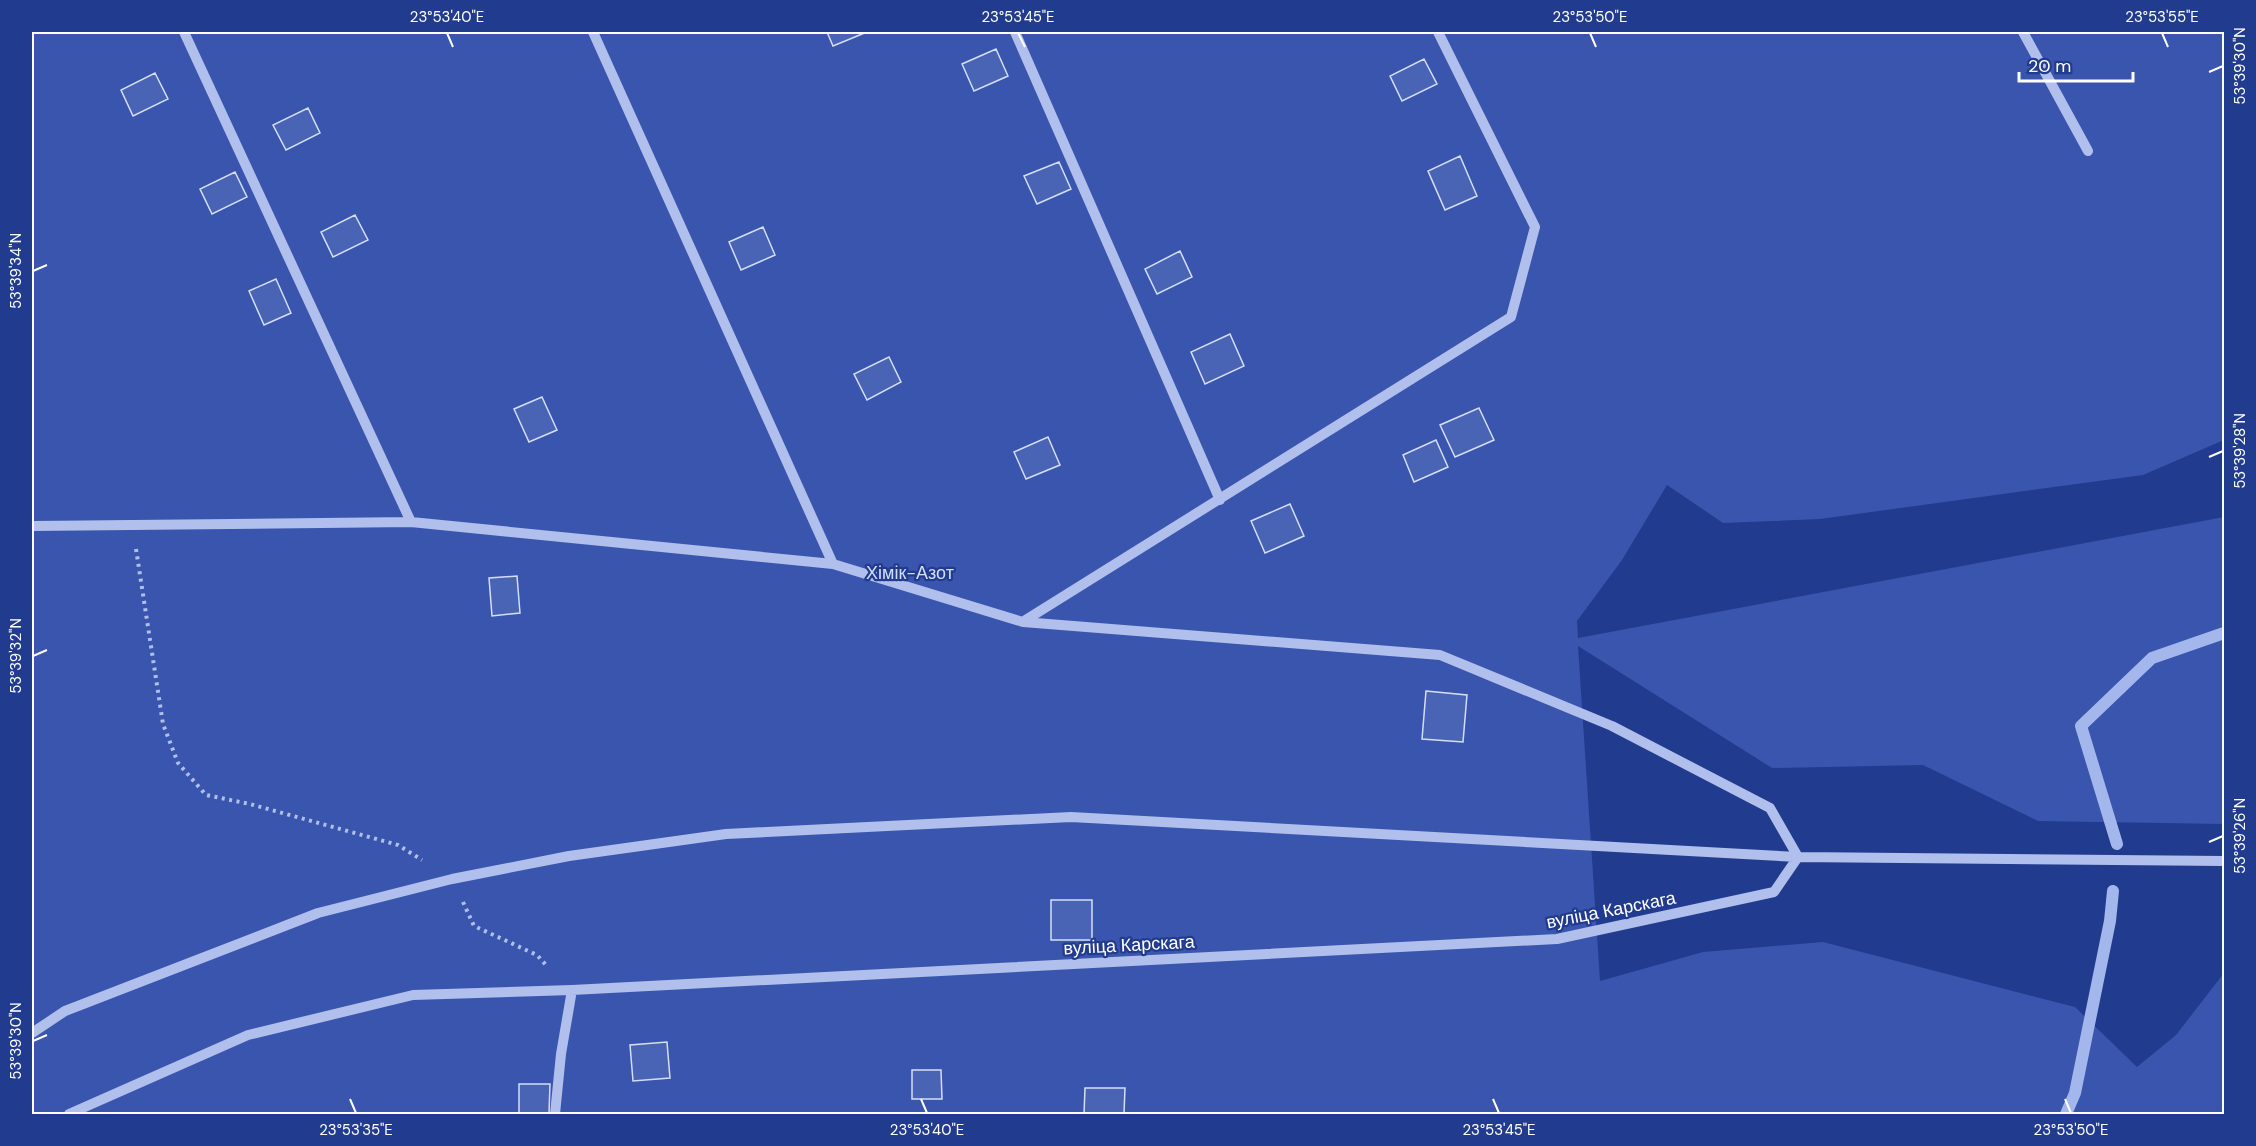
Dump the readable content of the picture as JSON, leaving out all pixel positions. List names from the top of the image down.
{
  "streets": {
    "street": ["вуліца Карскага"]
  },
  "parks": ["Хімік-Азот"],
  "scale_bar": "20 m",
  "coordinates": [
    "23°53'40\"E",
    "23°53'45\"E",
    "23°53'50\"E",
    "23°53'55\"E",
    "53°39'30\"N",
    "53°39'34\"N",
    "53°39'28\"N",
    "53°39'32\"N",
    "53°39'26\"N",
    "23°53'35\"E"
  ]
}
